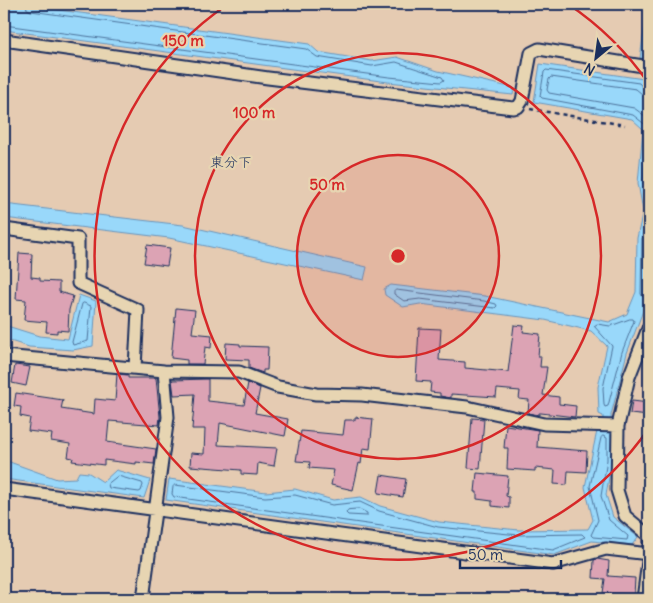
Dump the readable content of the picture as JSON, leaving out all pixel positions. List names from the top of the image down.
{
  "districts": ["東分下"],
  "scale_bar": "50 m",
  "north": "bottom left",
  "rings": ["150 m", "100 m", "50 m"]
}
